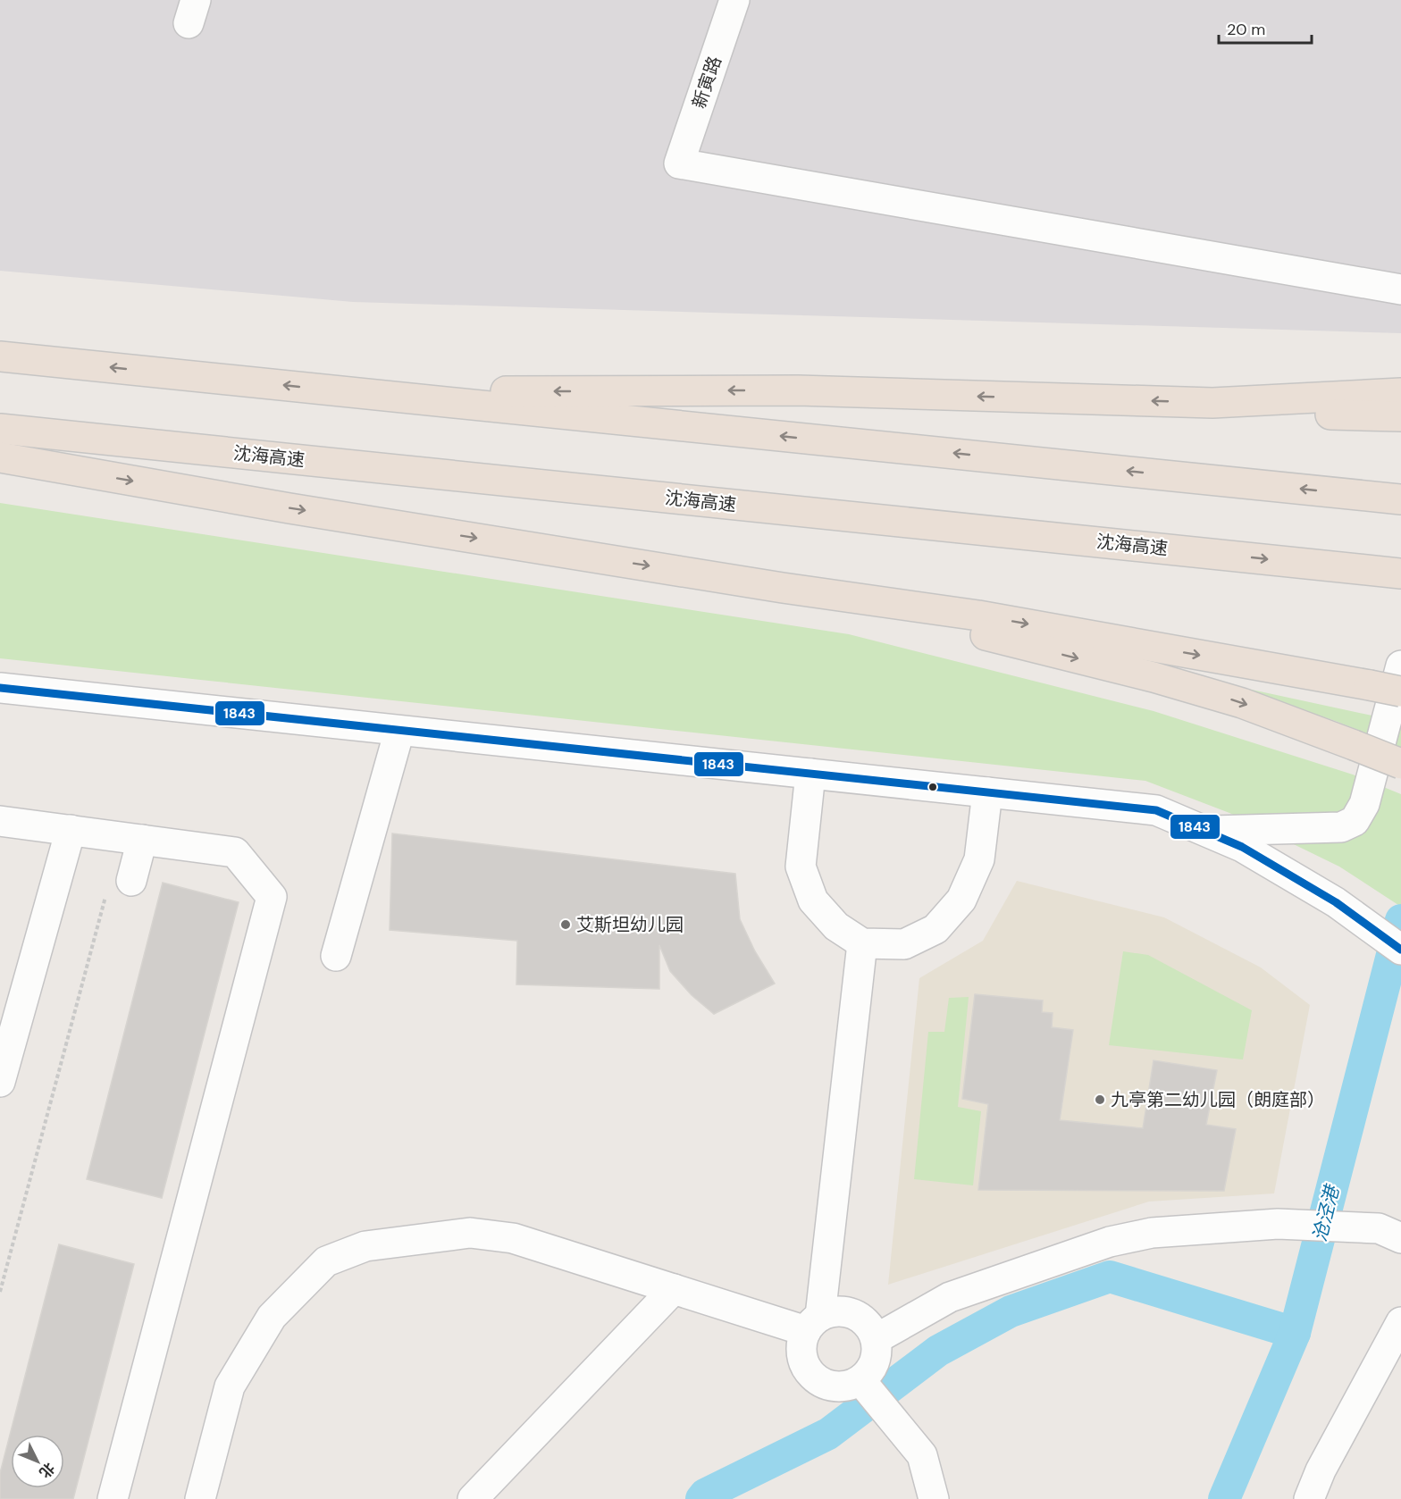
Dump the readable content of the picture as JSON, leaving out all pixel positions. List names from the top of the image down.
{
  "streets": {
    "highway": ["沈海高速"],
    "street": ["新寅路"]
  },
  "water": ["沧泾港"],
  "places": ["艾斯坦幼儿园", "九亭第二幼儿园（朗庭部）"],
  "lines": ["transit line 1843"],
  "scale_bar": "20 m",
  "north": "bottom right"
}
